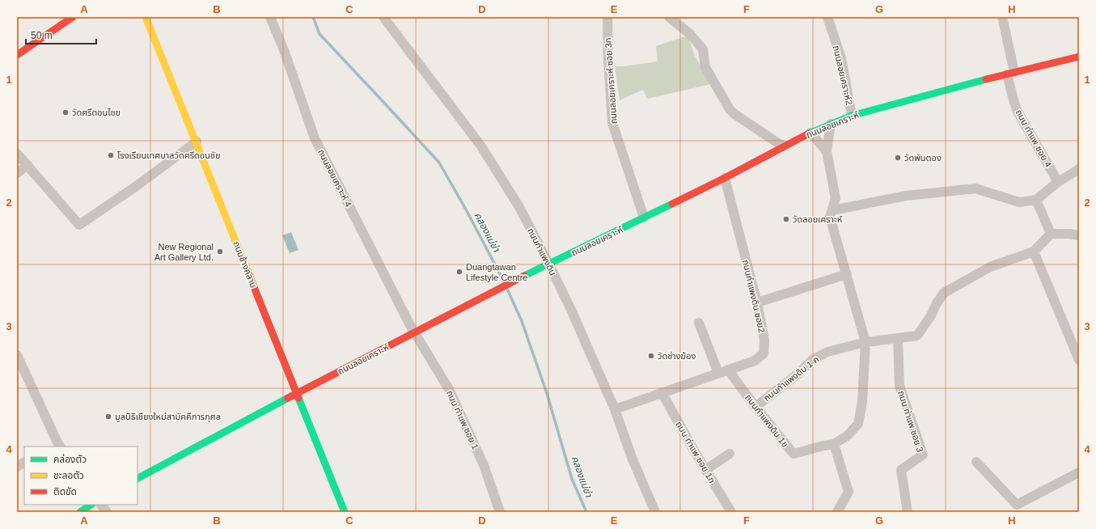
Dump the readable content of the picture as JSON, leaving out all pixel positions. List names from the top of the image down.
{
  "streets": {
    "street": [
      "ถนนลอยเคราะห์2",
      "ถนนลอยเคราะห์ ซอย 3ก",
      "ถนนลอยเคราะห์",
      "ถนน ท่าแพ ซอย 4",
      "ถนนลอยเคราะห์ 4",
      "ถนนกำแพงดิน",
      "ถนนช้างคลาน",
      "ถนนกำแพงดิน ซอย2",
      "ถนนกำแพงดิน 1 ค",
      "ถนน ท่าแพ ซอย 1",
      "ถนนกำแพงดิน 1ข",
      "ถนน ท่าแพ ซอย 3",
      "ถนน ท่าแพ ซอย 1ก"
    ]
  },
  "crossings": [
    ["ถนนลอยเคราะห์2", "ถนนลอยเคราะห์"],
    ["ถนนลอยเคราะห์ ซอย 3ก", "ถนนลอยเคราะห์"],
    ["ถนนลอยเคราะห์", "ถนน ท่าแพ ซอย 4"],
    ["ถนนลอยเคราะห์", "ถนนลอยเคราะห์ 4"],
    ["ถนนลอยเคราะห์", "ถนนกำแพงดิน"],
    ["ถนนลอยเคราะห์", "ถนนช้างคลาน"],
    ["ถนนลอยเคราะห์", "ถนนกำแพงดิน ซอย2"],
    ["ถนนลอยเคราะห์", "ถนน ท่าแพ ซอย 1"],
    ["ถนนลอยเคราะห์ 4", "ถนน ท่าแพ ซอย 1"],
    ["ถนนกำแพงดิน", "ถนนกำแพงดิน ซอย2"],
    ["ถนนกำแพงดิน ซอย2", "ถนนกำแพงดิน 1ข"],
    ["ถนนกำแพงดิน ซอย2", "ถนน ท่าแพ ซอย 1ก"],
    ["ถนนกำแพงดิน 1 ค", "ถนนกำแพงดิน 1ข"],
    ["ถนนกำแพงดิน 1 ค", "ถนน ท่าแพ ซอย 3"]
  ],
  "water": ["คลองแม่ข่า"],
  "places": [
    "วัดศรีดอนไชย",
    "โรงเรียนเทศบาลวัดศรีดอนชัย",
    "วัดพันตอง",
    "วัดลอยเคราะห์",
    "New Regional Art Gallery Ltd.",
    "Duangtawan Lifestyle Centre",
    "วัดช่างฆ้อง",
    "มูลนิธิเชียงใหม่สามัคคีการกุศล"
  ],
  "legend": ["คล่องตัว", "ชะลอตัว", "ติดขัด"],
  "scale_bar": "50 m",
  "grid": {
    "columns": [
      "A",
      "B",
      "C",
      "D",
      "E",
      "F",
      "G",
      "H"
    ],
    "rows": [
      "1",
      "2",
      "3",
      "4"
    ]
  }
}
